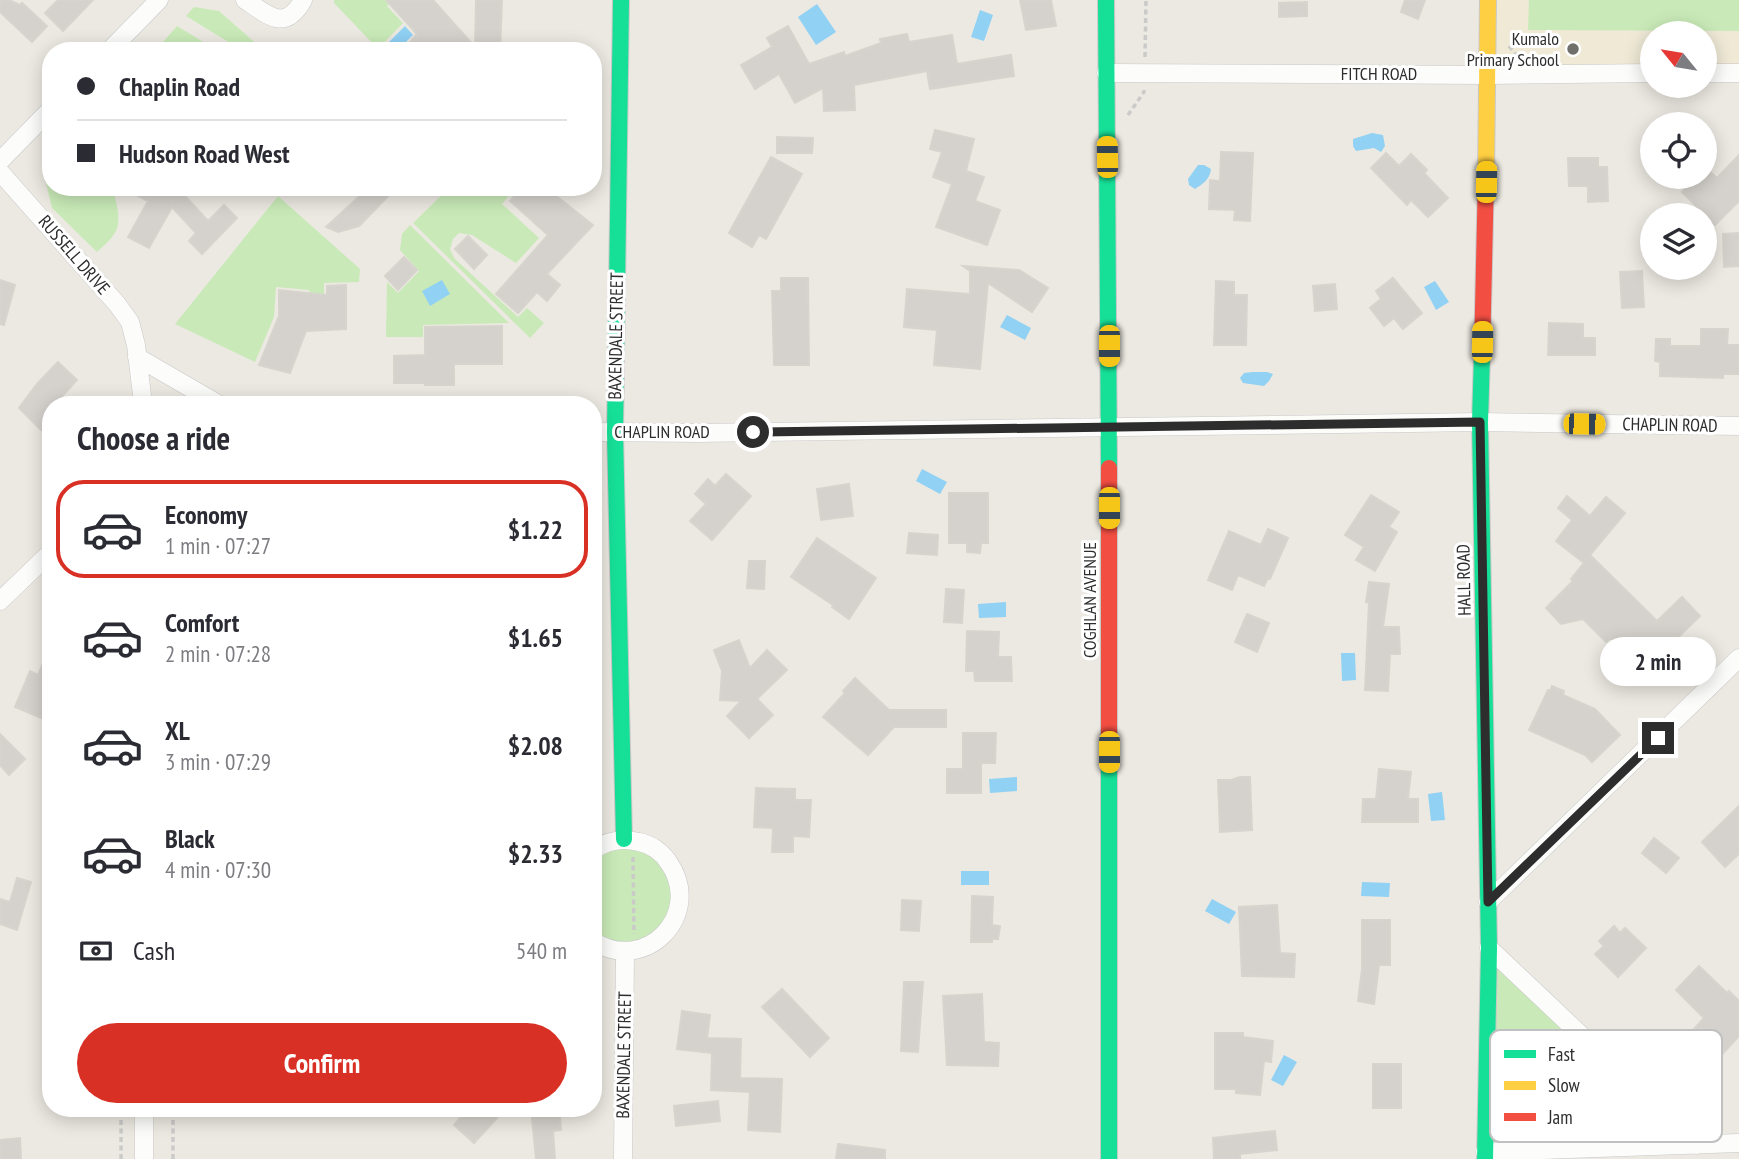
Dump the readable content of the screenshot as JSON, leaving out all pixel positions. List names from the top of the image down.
{
  "streets": {
    "street": [
      "FITCH ROAD",
      "RUSSELL DRIVE",
      "BAXENDALE STREET",
      "CHAPLIN ROAD",
      "HALL ROAD",
      "COGHLAN AVENUE"
    ]
  },
  "crossings": [
    ["FITCH ROAD", "HALL ROAD"],
    ["FITCH ROAD", "COGHLAN AVENUE"],
    ["BAXENDALE STREET", "CHAPLIN ROAD"],
    ["CHAPLIN ROAD", "HALL ROAD"],
    ["CHAPLIN ROAD", "COGHLAN AVENUE"]
  ],
  "places": ["Kumalo Primary School"],
  "legend": ["Fast", "Slow", "Jam"],
  "north": "top left",
  "page": {
    "banner": ["Chaplin Road", "Hudson Road West"],
    "heading": "Choose a ride",
    "list": [
      {
        "name": "Economy",
        "note": "1 min · 07:27",
        "value": "$1.22"
      },
      {
        "name": "Comfort",
        "note": "2 min · 07:28",
        "value": "$1.65"
      },
      {
        "name": "XL",
        "note": "3 min · 07:29",
        "value": "$2.08"
      },
      {
        "name": "Black",
        "note": "4 min · 07:30",
        "value": "$2.33"
      }
    ],
    "bubble": "2 min",
    "pay": ["Cash", "540 m"],
    "buttons": "Confirm"
  }
}
